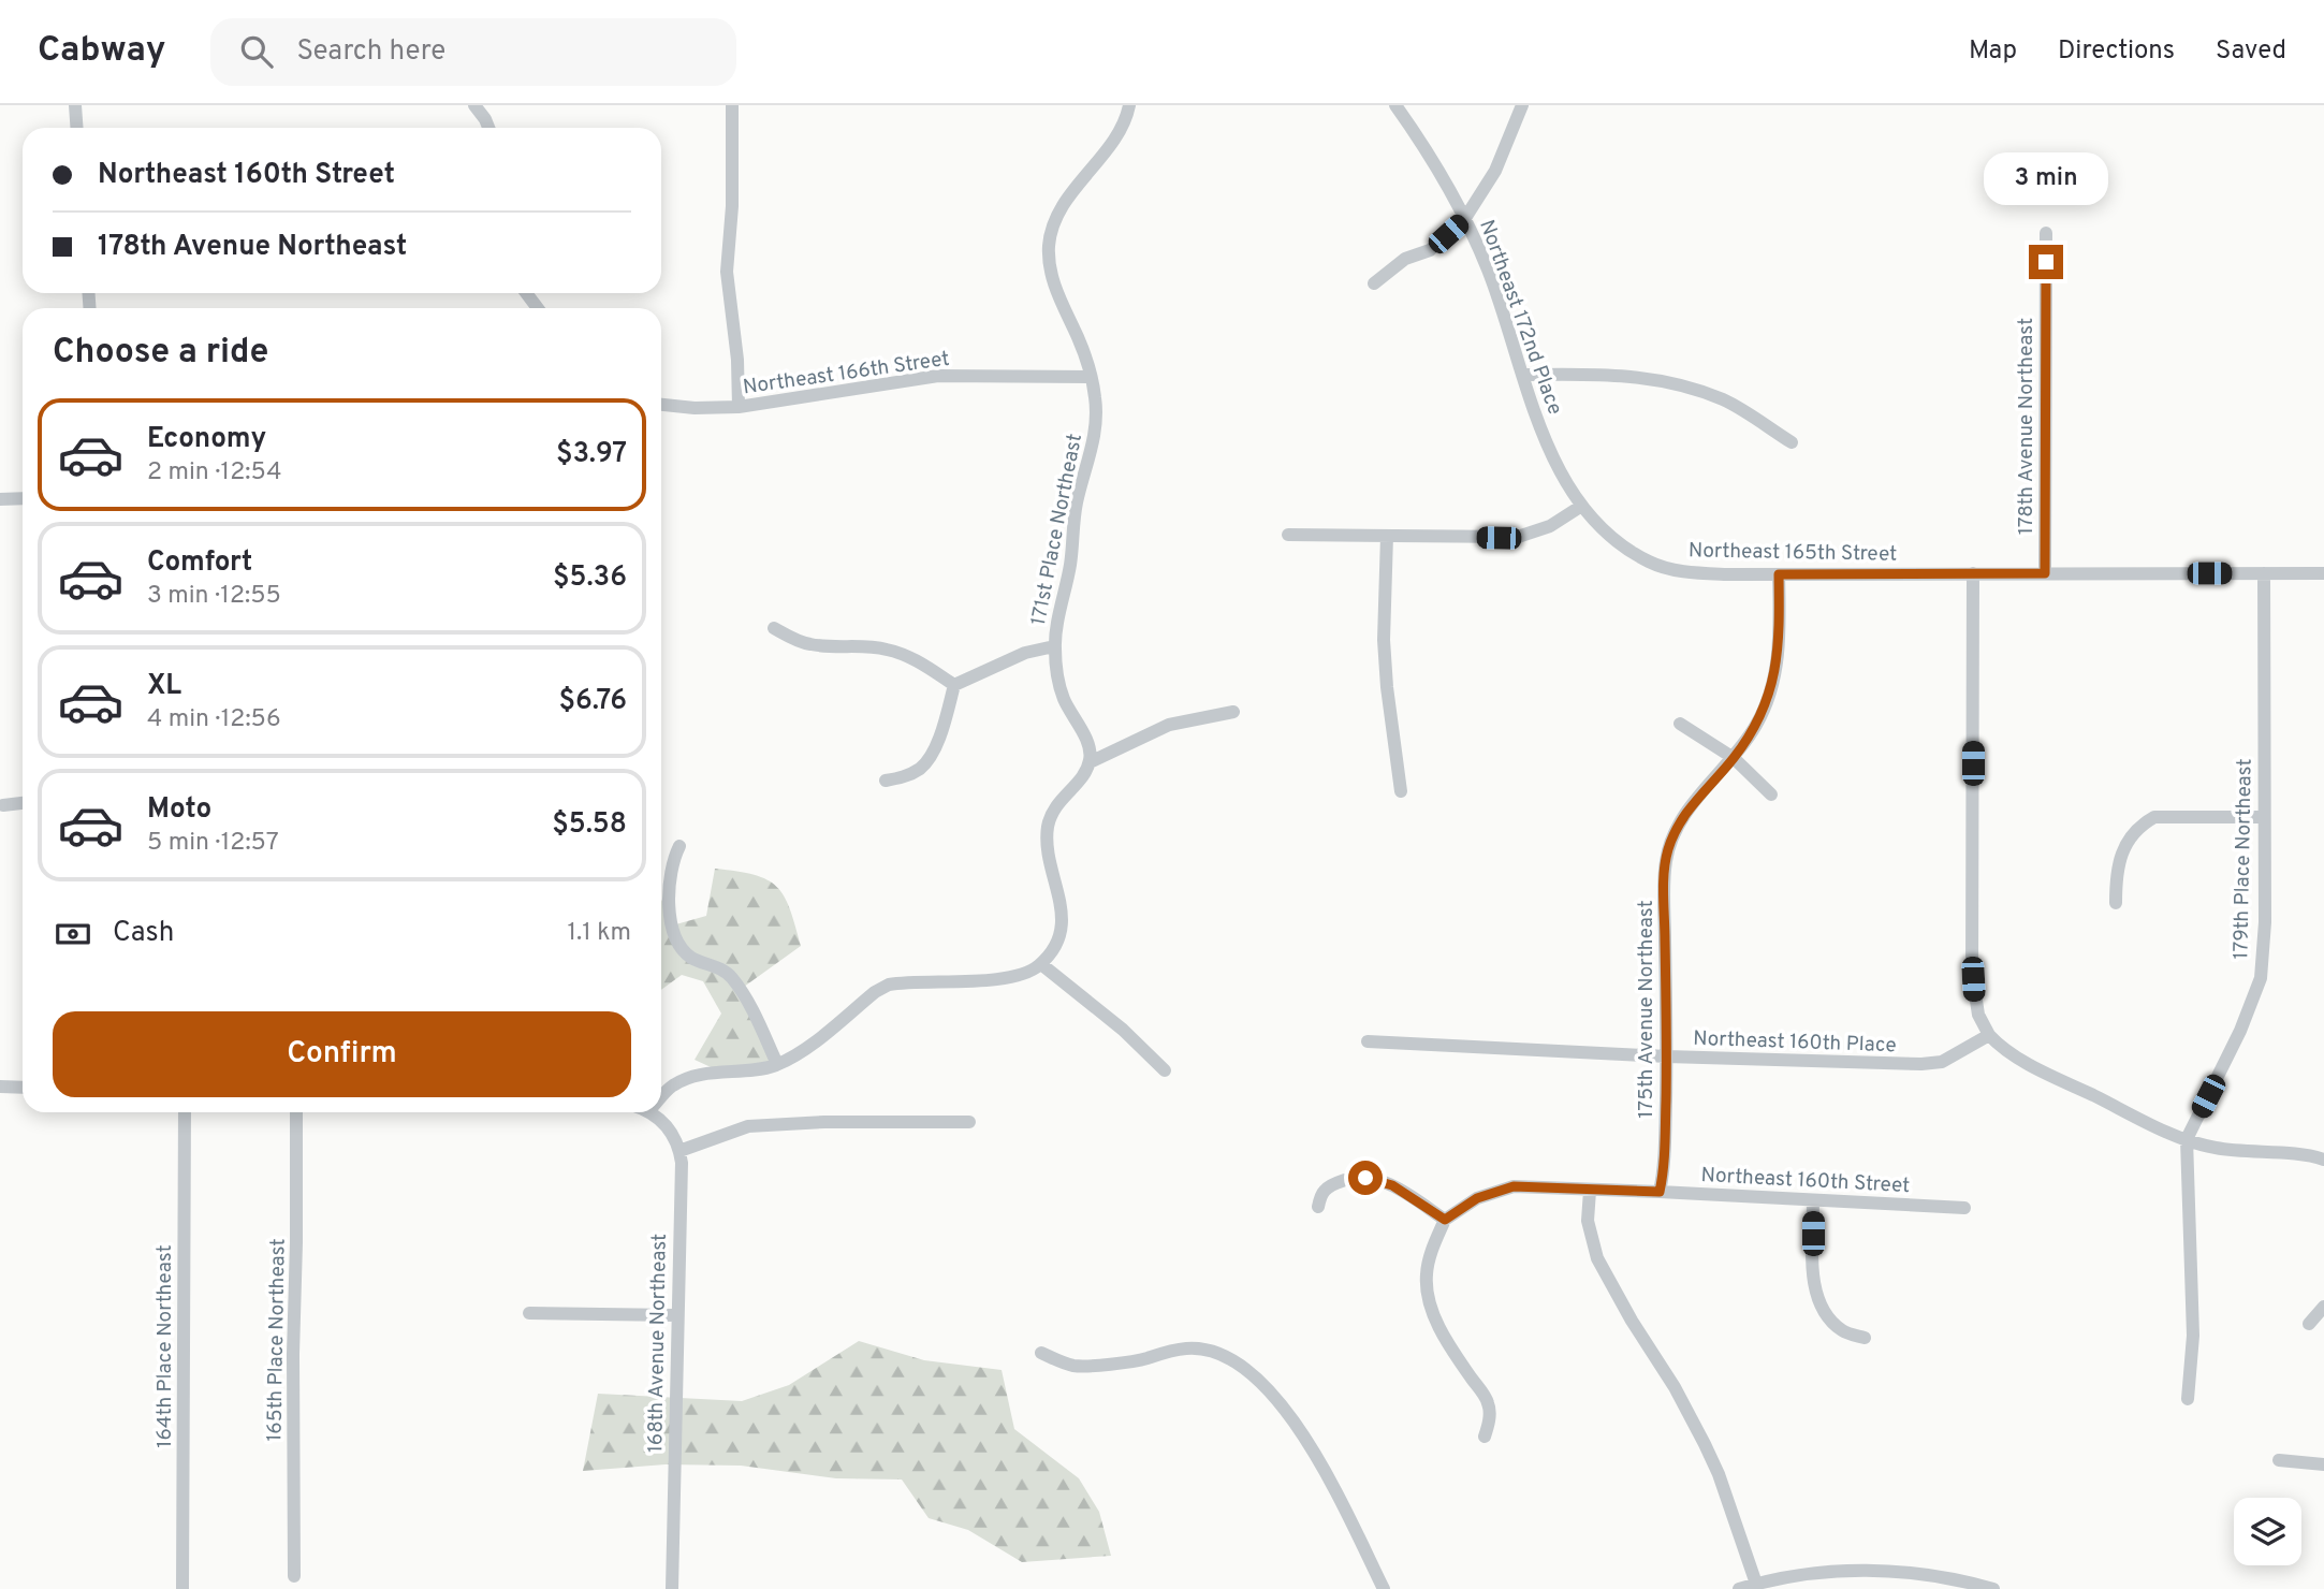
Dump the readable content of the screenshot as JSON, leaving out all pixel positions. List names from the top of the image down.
{
  "streets": {
    "street": [
      "Northeast 172nd Place",
      "Northeast 166th Street",
      "178th Avenue Northeast",
      "171st Place Northeast",
      "Northeast 165th Street",
      "179th Place Northeast",
      "175th Avenue Northeast",
      "Northeast 160th Place",
      "Northeast 160th Street",
      "165th Place Northeast",
      "168th Avenue Northeast",
      "164th Place Northeast"
    ]
  },
  "crossings": [
    ["Northeast 172nd Place", "Northeast 165th Street"],
    ["Northeast 166th Street", "171st Place Northeast"],
    ["178th Avenue Northeast", "Northeast 165th Street"],
    ["Northeast 165th Street", "179th Place Northeast"],
    ["Northeast 165th Street", "175th Avenue Northeast"],
    ["175th Avenue Northeast", "Northeast 160th Place"],
    ["175th Avenue Northeast", "Northeast 160th Street"]
  ],
  "page": {
    "header": "Cabway",
    "search": "Search here",
    "nav": ["Map", "Directions", "Saved"],
    "banner": ["Northeast 160th Street", "178th Avenue Northeast"],
    "bubble": "3 min",
    "heading": "Choose a ride",
    "list": [
      {
        "name": "Economy",
        "note": "2 min · 12:54",
        "value": "$3.97"
      },
      {
        "name": "Comfort",
        "note": "3 min · 12:55",
        "value": "$5.36"
      },
      {
        "name": "XL",
        "note": "4 min · 12:56",
        "value": "$6.76"
      },
      {
        "name": "Moto",
        "note": "5 min · 12:57",
        "value": "$5.58"
      }
    ],
    "pay": ["Cash", "1.1 km"],
    "buttons": "Confirm"
  }
}
